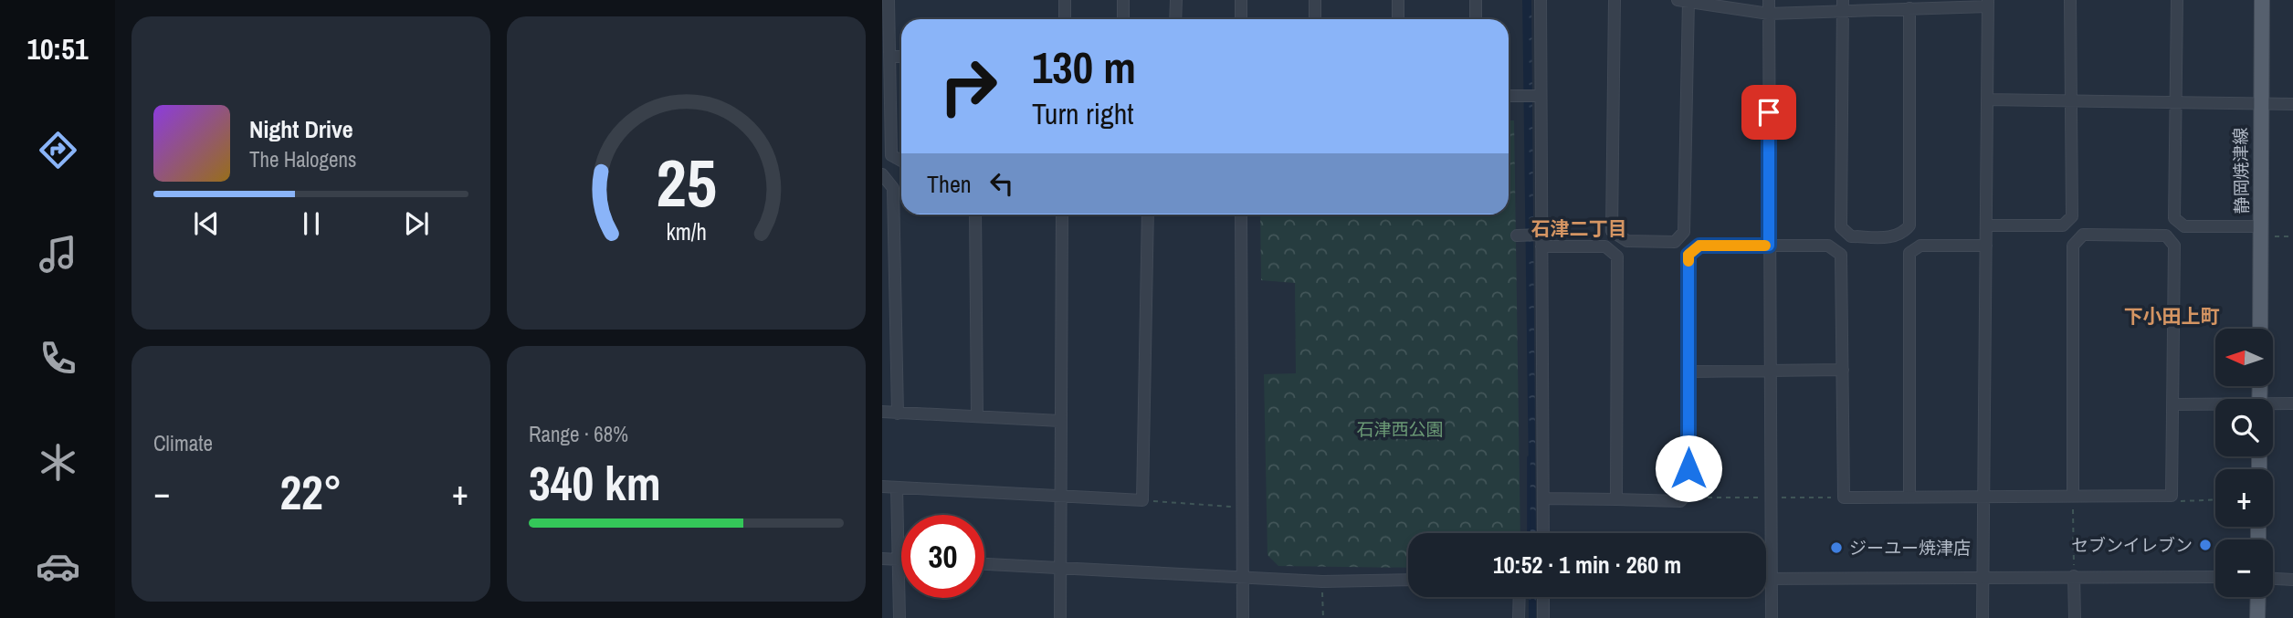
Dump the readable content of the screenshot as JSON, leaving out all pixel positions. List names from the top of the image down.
{
  "streets": {
    "main road": ["静岡焼津線"]
  },
  "districts": ["石津二丁目", "下小田上町"],
  "parks": ["石津西公園"],
  "places": ["セブンイレブン", "ジーユー焼津店"],
  "north": "left",
  "page": {
    "tabs": "10:51",
    "turn": ["130 m", "Turn right"],
    "song": ["Night Drive", "The Halogens"],
    "then": "Then",
    "map_buttons": ["+", "−"],
    "tile": [
      "Climate",
      ["Range · 68%", "340 km"]
    ],
    "heat": ["−", "22°", "+"],
    "limit": "30",
    "trip": "10:52 · 1 min · 260 m",
    "gauge": ["25", "km/h"]
  }
}
